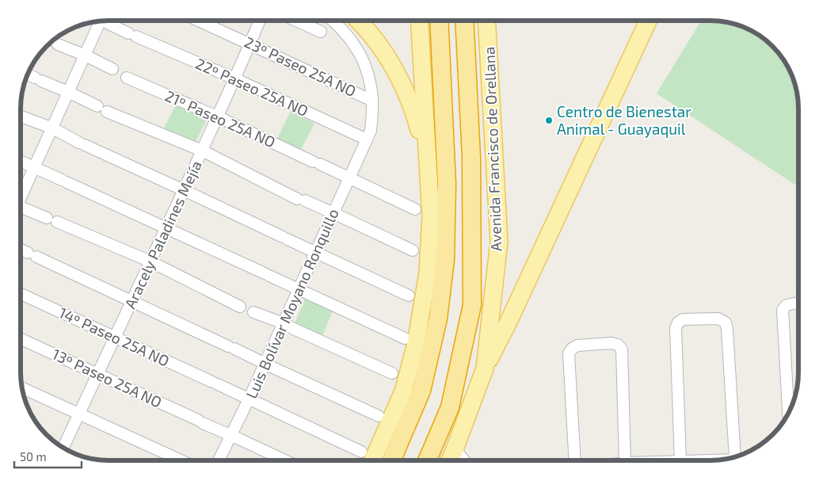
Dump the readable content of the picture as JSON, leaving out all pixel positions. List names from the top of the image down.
{
  "streets": {
    "highway": ["Avenida Francisco de Orellana"],
    "street": [
      "23º Paseo 25A NO",
      "22º Paseo 25A NO",
      "21º Paseo 25A NO",
      "Aracely Paladines Mejía",
      "Luis Bolívar Moyano Ronquillo",
      "14º Paseo 25A NO",
      "13º Paseo 25A NO"
    ]
  },
  "crossings": [
    ["23º Paseo 25A NO", "Aracely Paladines Mejía"],
    ["23º Paseo 25A NO", "Luis Bolívar Moyano Ronquillo"],
    ["22º Paseo 25A NO", "Aracely Paladines Mejía"],
    ["22º Paseo 25A NO", "Luis Bolívar Moyano Ronquillo"],
    ["21º Paseo 25A NO", "Aracely Paladines Mejía"],
    ["21º Paseo 25A NO", "Luis Bolívar Moyano Ronquillo"],
    ["Aracely Paladines Mejía", "14º Paseo 25A NO"],
    ["Aracely Paladines Mejía", "13º Paseo 25A NO"],
    ["Luis Bolívar Moyano Ronquillo", "14º Paseo 25A NO"],
    ["Luis Bolívar Moyano Ronquillo", "13º Paseo 25A NO"]
  ],
  "places": ["Centro de Bienestar Animal - Guayaquil"],
  "scale_bar": "50 m"
}
